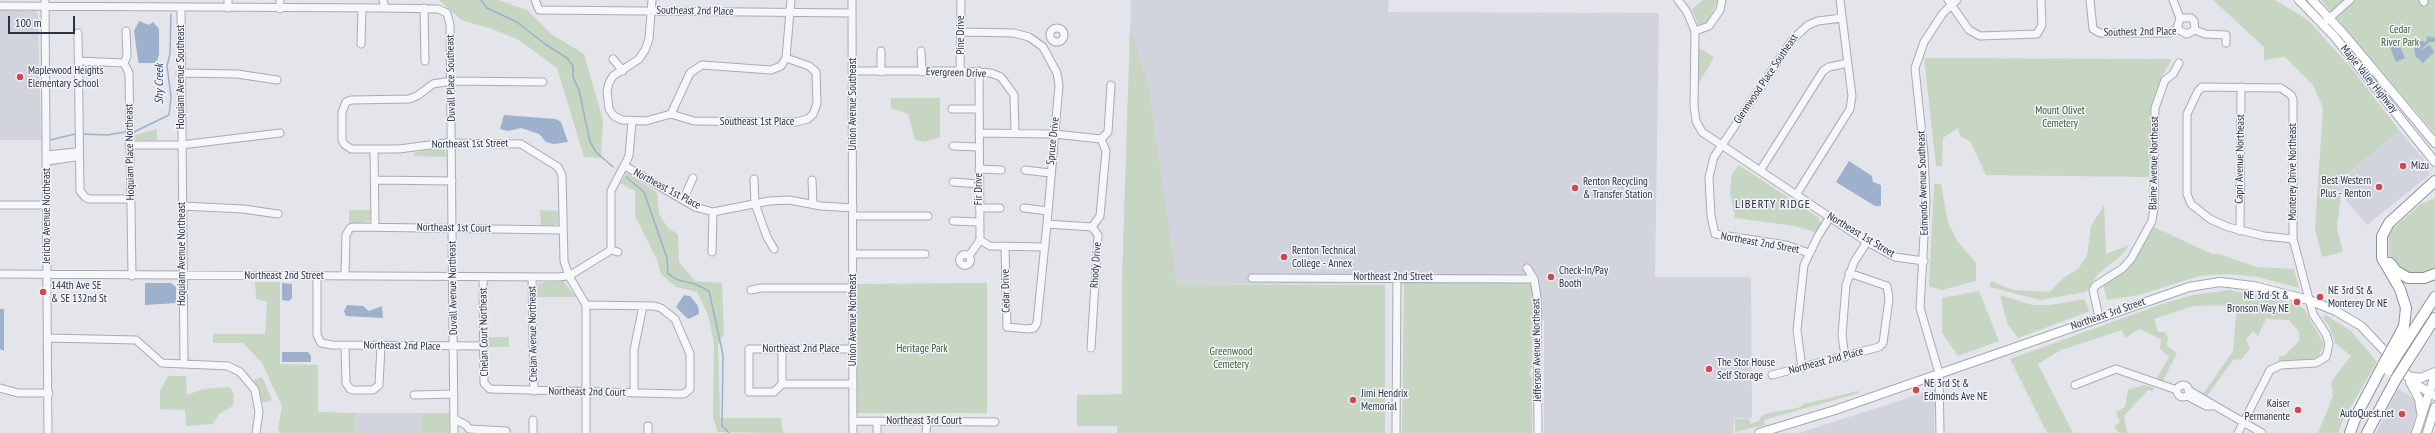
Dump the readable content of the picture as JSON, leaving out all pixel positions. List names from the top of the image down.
{
  "streets": {
    "main road": ["Maple Valley Highway", "Northeast 3rd Street"],
    "street": [
      "Southeast 2nd Place",
      "Southest 2nd Place",
      "Pine Drive",
      "Evergreen Drive",
      "Hoquiam Avenue Southeast",
      "Duvall Place Southeast",
      "Glennwood Place Southeast",
      "Union Avenue Southeast",
      "Southeast 1st Place",
      "Spruce Drive",
      "Northeast 1st Street",
      "Hoquiam Place Northeast",
      "Capri Avenue Northeast",
      "Blaine Avenue Northeast",
      "Monterey Drive Northeast",
      "Edmonds Avenue Southeast",
      "Northeast 1st Place",
      "Fir Drive",
      "Jericho Avenue Northeast",
      "Northeast 1st Court",
      "Northeast 2nd Street",
      "Hoquiam Avenue Northeast",
      "Rhody Drive",
      "Duvall Avenue Northeast",
      "Cedar Drive",
      "Union Avenue Northeast",
      "Chelan Court Northeast",
      "Chelan Avenue Northeast",
      "Northeast 2nd Place",
      "Jefferson Avenue Northeast",
      "Northeast 2nd Court",
      "Northeast 3rd Court"
    ]
  },
  "crossings": [
    ["Southeast 2nd Place", "Union Avenue Southeast"],
    ["Pine Drive", "Evergreen Drive"],
    ["Evergreen Drive", "Union Avenue Southeast"],
    ["Evergreen Drive", "Fir Drive"],
    ["Hoquiam Avenue Southeast", "Hoquiam Avenue Northeast"],
    ["Duvall Place Southeast", "Northeast 1st Street"],
    ["Duvall Place Southeast", "Duvall Avenue Northeast"],
    ["Glennwood Place Southeast", "Northeast 1st Street"],
    ["Glennwood Place Southeast", "Northeast 2nd Street"],
    ["Union Avenue Southeast", "Northeast 1st Place"],
    ["Union Avenue Southeast", "Union Avenue Northeast"],
    ["Spruce Drive", "Cedar Drive"],
    ["Northeast 1st Street", "Edmonds Avenue Southeast"],
    ["Northeast 1st Street", "Northeast 1st Court"],
    ["Northeast 1st Street", "Duvall Avenue Northeast"],
    ["Hoquiam Place Northeast", "Northeast 2nd Street"],
    ["Capri Avenue Northeast", "Monterey Drive Northeast"],
    ["Blaine Avenue Northeast", "Northeast 3rd Street"],
    ["Monterey Drive Northeast", "Northeast 3rd Street"],
    ["Edmonds Avenue Southeast", "Northeast 3rd Street"],
    ["Northeast 1st Place", "Union Avenue Northeast"],
    ["Jericho Avenue Northeast", "Northeast 2nd Street"],
    ["Northeast 1st Court", "Northeast 2nd Street"],
    ["Northeast 1st Court", "Duvall Avenue Northeast"],
    ["Northeast 2nd Street", "Hoquiam Avenue Northeast"],
    ["Northeast 2nd Street", "Duvall Avenue Northeast"],
    ["Northeast 2nd Street", "Chelan Court Northeast"],
    ["Northeast 2nd Street", "Chelan Avenue Northeast"],
    ["Northeast 2nd Street", "Northeast 2nd Place"],
    ["Northeast 2nd Street", "Jefferson Avenue Northeast"],
    ["Duvall Avenue Northeast", "Northeast 2nd Place"],
    ["Union Avenue Northeast", "Northeast 2nd Place"],
    ["Union Avenue Northeast", "Northeast 3rd Court"],
    ["Chelan Court Northeast", "Northeast 2nd Place"],
    ["Chelan Court Northeast", "Northeast 2nd Court"],
    ["Chelan Avenue Northeast", "Northeast 2nd Court"]
  ],
  "districts": ["LIBERTY RIDGE"],
  "water": ["Shy Creek"],
  "parks": [
    "Cedar River Park",
    "Mount Olivet Cemetery",
    "Heritage Park",
    "Greenwood Cemetery"
  ],
  "places": [
    "Maplewood Heights Elementary School",
    "Mizu",
    "Best Western Plus - Renton",
    "Renton Recycling & Transfer Station",
    "Renton Technical College - Annex",
    "Check-In/Pay Booth",
    "144th Ave SE & SE 132nd St",
    "NE 3rd St & Monterey Dr NE",
    "NE 3rd St & Bronson Way NE",
    "The Stor House Self Storage",
    "NE 3rd St & Edmonds Ave NE",
    "Jimi Hendrix Memorial",
    "Kaiser Permanente",
    "AutoQuest.net"
  ],
  "scale_bar": "100 m"
}
